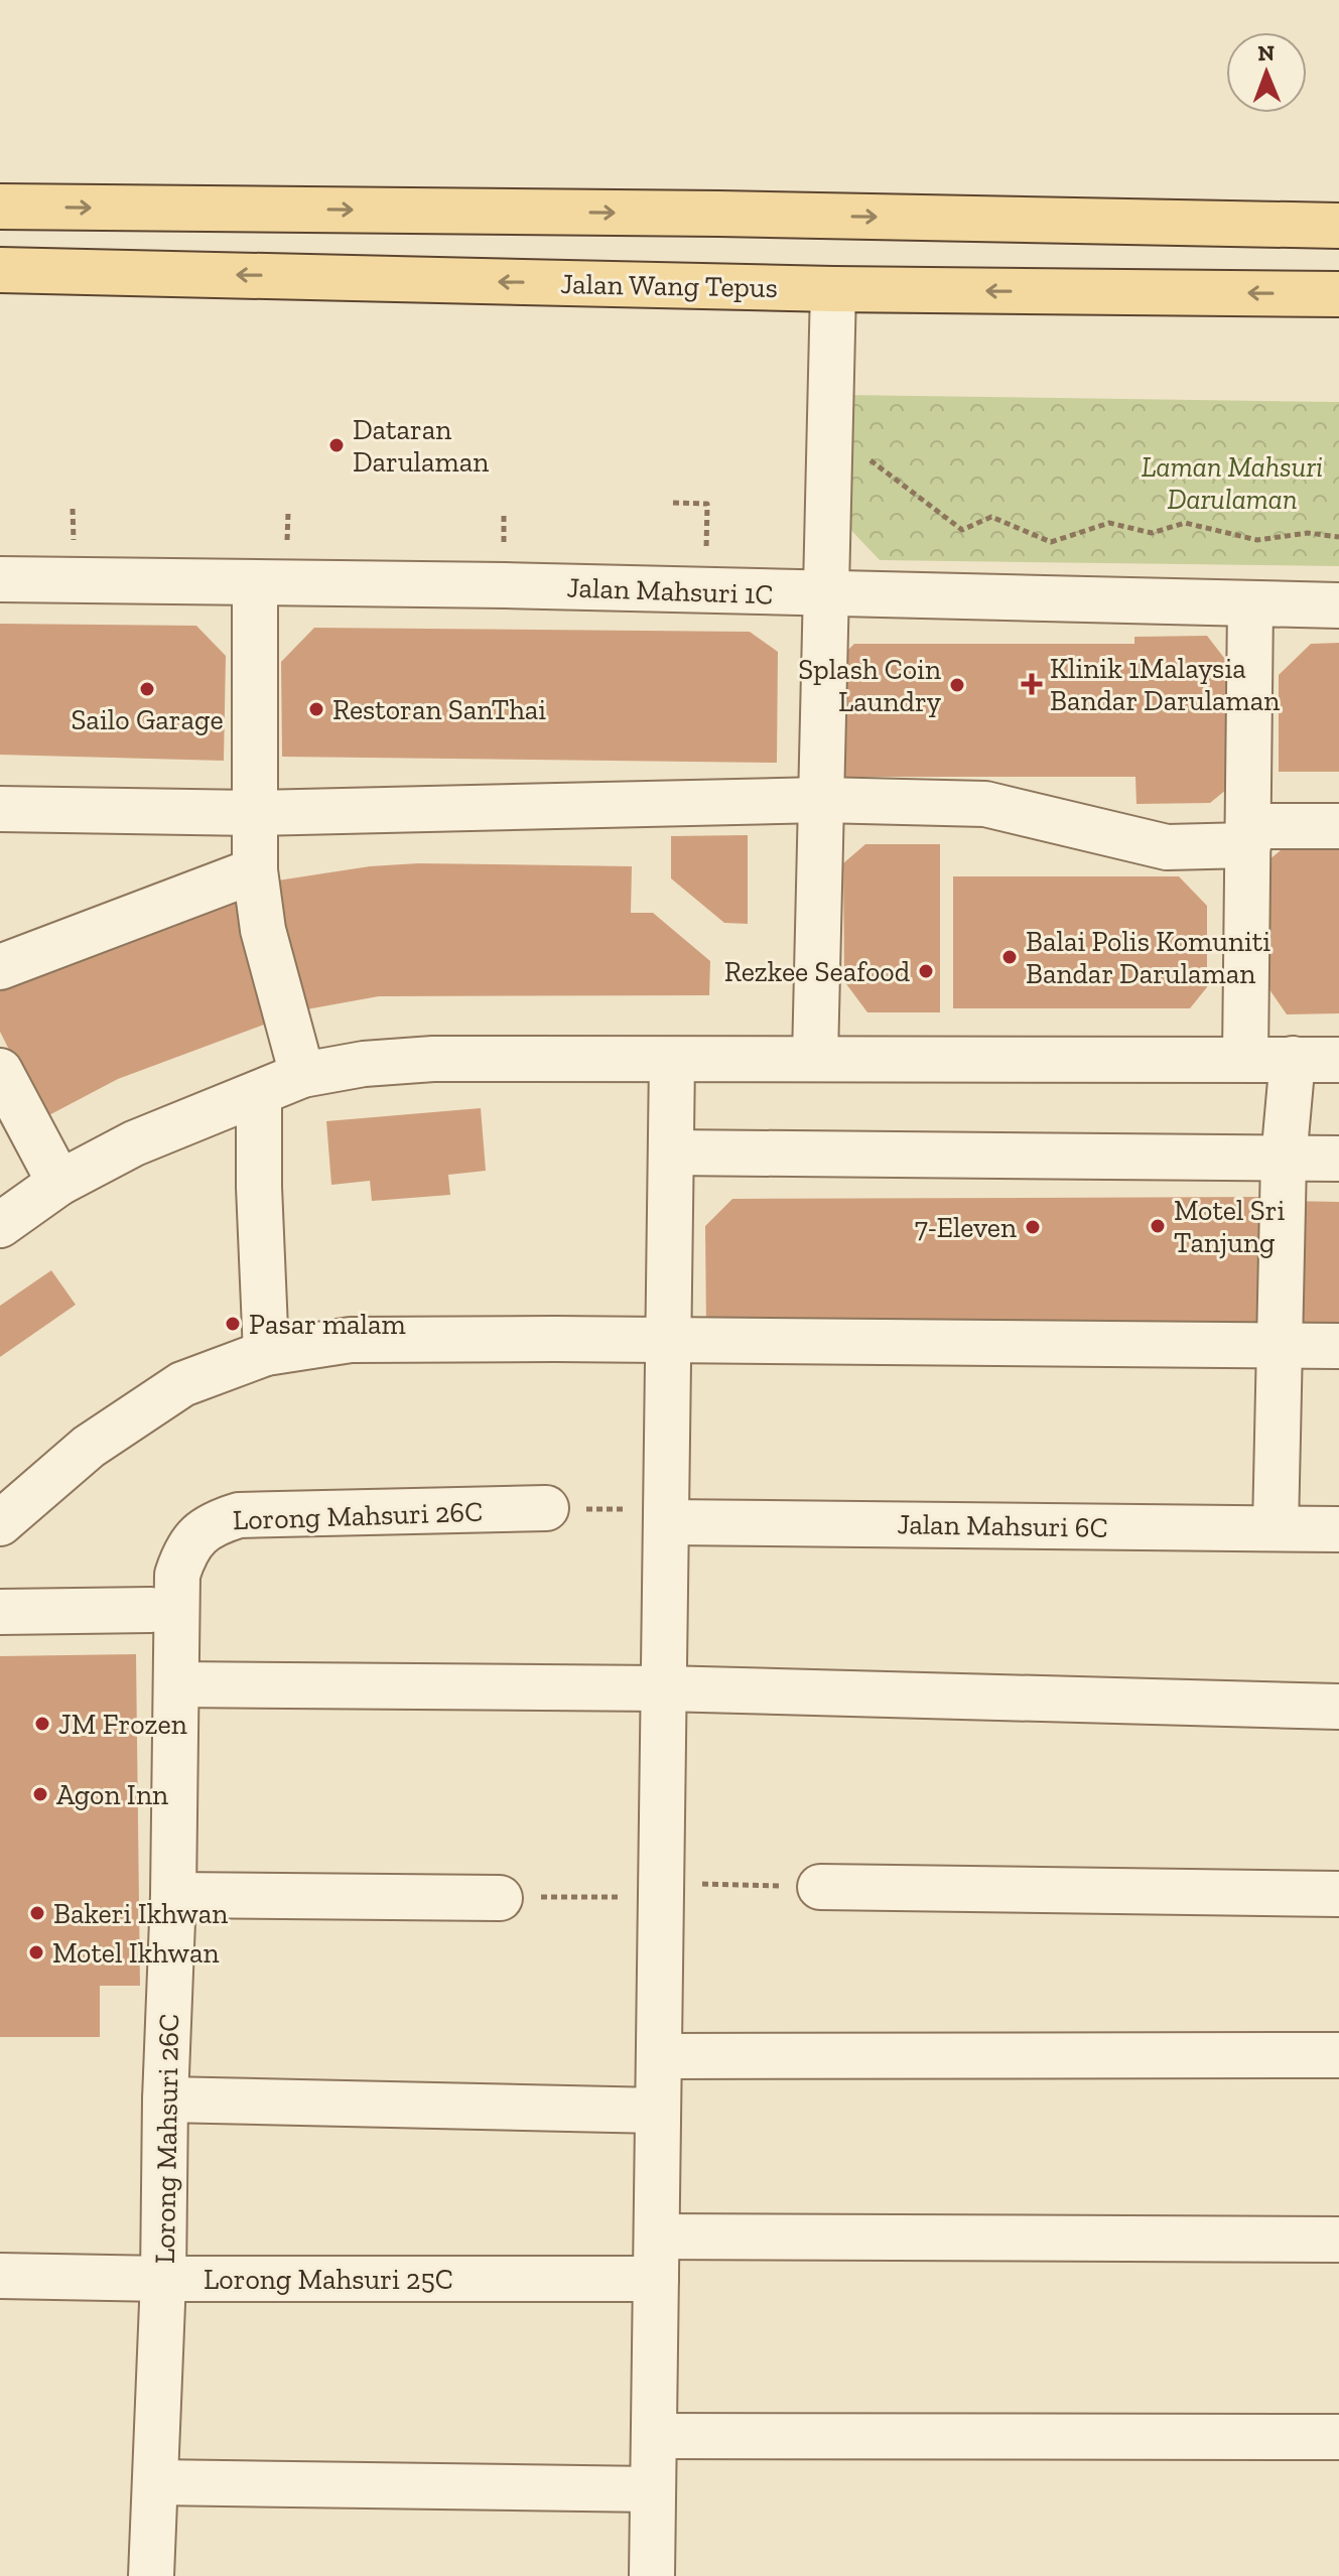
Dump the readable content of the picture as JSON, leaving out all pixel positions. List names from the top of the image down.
{
  "streets": {
    "main road": ["Jalan Wang Tepus"],
    "street": [
      "Jalan Mahsuri 1C",
      "Lorong Mahsuri 26C",
      "Jalan Mahsuri 6C",
      "Lorong Mahsuri 25C"
    ]
  },
  "crossings": [
    ["Lorong Mahsuri 26C", "Lorong Mahsuri 25C"]
  ],
  "parks": ["Laman Mahsuri Darulaman"],
  "places": {
    "other": [
      "Dataran Darulaman",
      "Splash Coin Laundry",
      "Sailo Garage",
      "Restoran SanThai",
      "Balai Polis Komuniti Bandar Darulaman",
      "Rezkee Seafood",
      "Motel Sri Tanjung",
      "7-Eleven",
      "Pasar malam",
      "JM Frozen",
      "Agon Inn",
      "Bakeri Ikhwan",
      "Motel Ikhwan"
    ],
    "health": ["Klinik 1Malaysia Bandar Darulaman"]
  },
  "north": "top"
}
